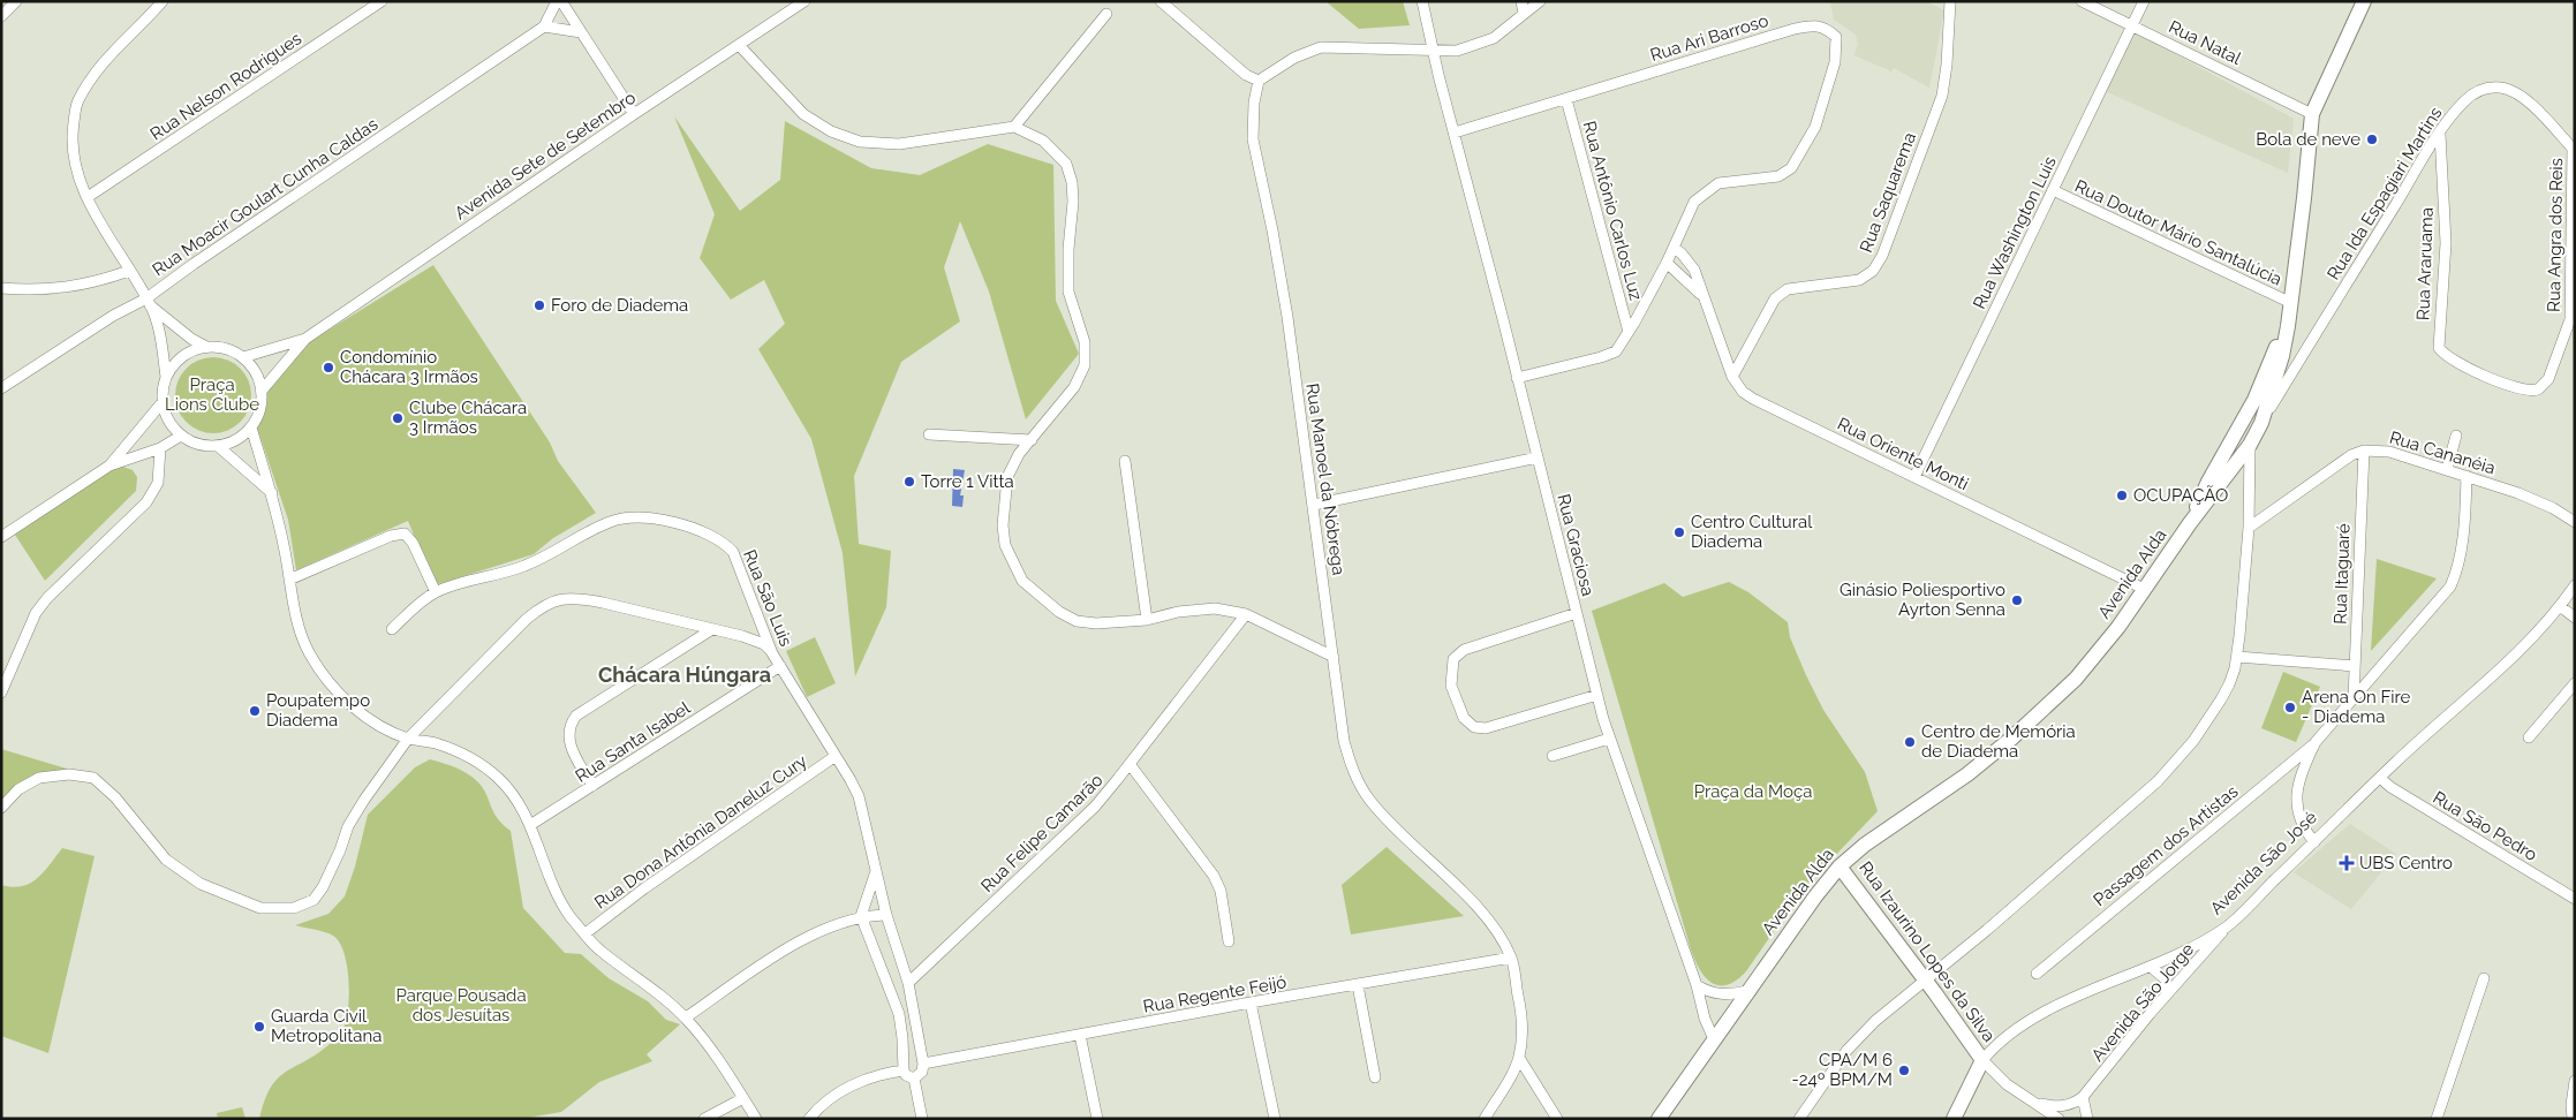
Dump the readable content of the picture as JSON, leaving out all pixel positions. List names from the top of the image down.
{
  "streets": {
    "main road": ["Avenida Alda", "Avenida São José", "Rua Izaurino Lopes da Silva"],
    "street": [
      "Rua Ari Barroso",
      "Rua Natal",
      "Rua Nelson Rodrigues",
      "Avenida Sete de Setembro",
      "Rua Saquarema",
      "Rua Ida Espagiari Martins",
      "Rua Moacir Goulart Cunha Caldas",
      "Rua Antônio Carlos Luz",
      "Rua Washington Luis",
      "Rua Doutor Mário Santalúcia",
      "Rua Angra dos Reis",
      "Rua Araruama",
      "Rua Cananéia",
      "Rua Oriente Monti",
      "Rua Manoel da Nóbrega",
      "Rua Graciosa",
      "Rua Itaguaré",
      "Rua São Luis",
      "Rua Santa Isabel",
      "Rua São Pedro",
      "Rua Dona Antônia Daneluz Cury",
      "Rua Felipe Camarão",
      "Passagem dos Artistas",
      "Rua Regente Feijó",
      "Avenida São Jorge"
    ]
  },
  "crossings": [
    ["Rua Ari Barroso", "Rua Antônio Carlos Luz"],
    ["Rua Ari Barroso", "Rua Oriente Monti"],
    ["Rua Ari Barroso", "Rua Graciosa"],
    ["Rua Natal", "Rua Washington Luis"],
    ["Rua Natal", "Avenida Alda"],
    ["Rua Saquarema", "Rua Oriente Monti"],
    ["Rua Ida Espagiari Martins", "Rua Angra dos Reis"],
    ["Rua Ida Espagiari Martins", "Rua Araruama"],
    ["Rua Ida Espagiari Martins", "Avenida Alda"],
    ["Rua Washington Luis", "Rua Doutor Mário Santalúcia"],
    ["Rua Washington Luis", "Rua Oriente Monti"],
    ["Rua Doutor Mário Santalúcia", "Avenida Alda"],
    ["Rua Angra dos Reis", "Rua Araruama"],
    ["Rua Cananéia", "Rua Itaguaré"],
    ["Rua Oriente Monti", "Avenida Alda"],
    ["Rua Manoel da Nóbrega", "Rua Regente Feijó"],
    ["Rua Graciosa", "Avenida Alda"],
    ["Avenida Alda", "Rua Izaurino Lopes da Silva"],
    ["Rua São Luis", "Rua Santa Isabel"],
    ["Rua São Luis", "Rua Dona Antônia Daneluz Cury"],
    ["Rua São Luis", "Rua Felipe Camarão"],
    ["Rua São Pedro", "Avenida São José"],
    ["Avenida São José", "Rua Izaurino Lopes da Silva"],
    ["Avenida São José", "Avenida São Jorge"]
  ],
  "districts": ["Chácara Húngara"],
  "parks": ["Praça Lions Clube", "Praça da Moça", "Parque Pousada dos Jesuítas"],
  "places": {
    "other": [
      "Bola de neve",
      "Foro de Diadema",
      "Condomínio Chácara 3 Irmãos",
      "Clube Chácara 3 Irmãos",
      "Torre 1 Vitta",
      "OCUPAÇÃO",
      "Centro Cultural Diadema",
      "Ginásio Poliesportivo Ayrton Senna",
      "Arena On Fire - Diadema",
      "Poupatempo Diadema",
      "Centro de Memória de Diadema",
      "Guarda Civil Metropolitana",
      "CPA/M 6 -24º BPM/M"
    ],
    "health": ["UBS Centro"]
  }
}
